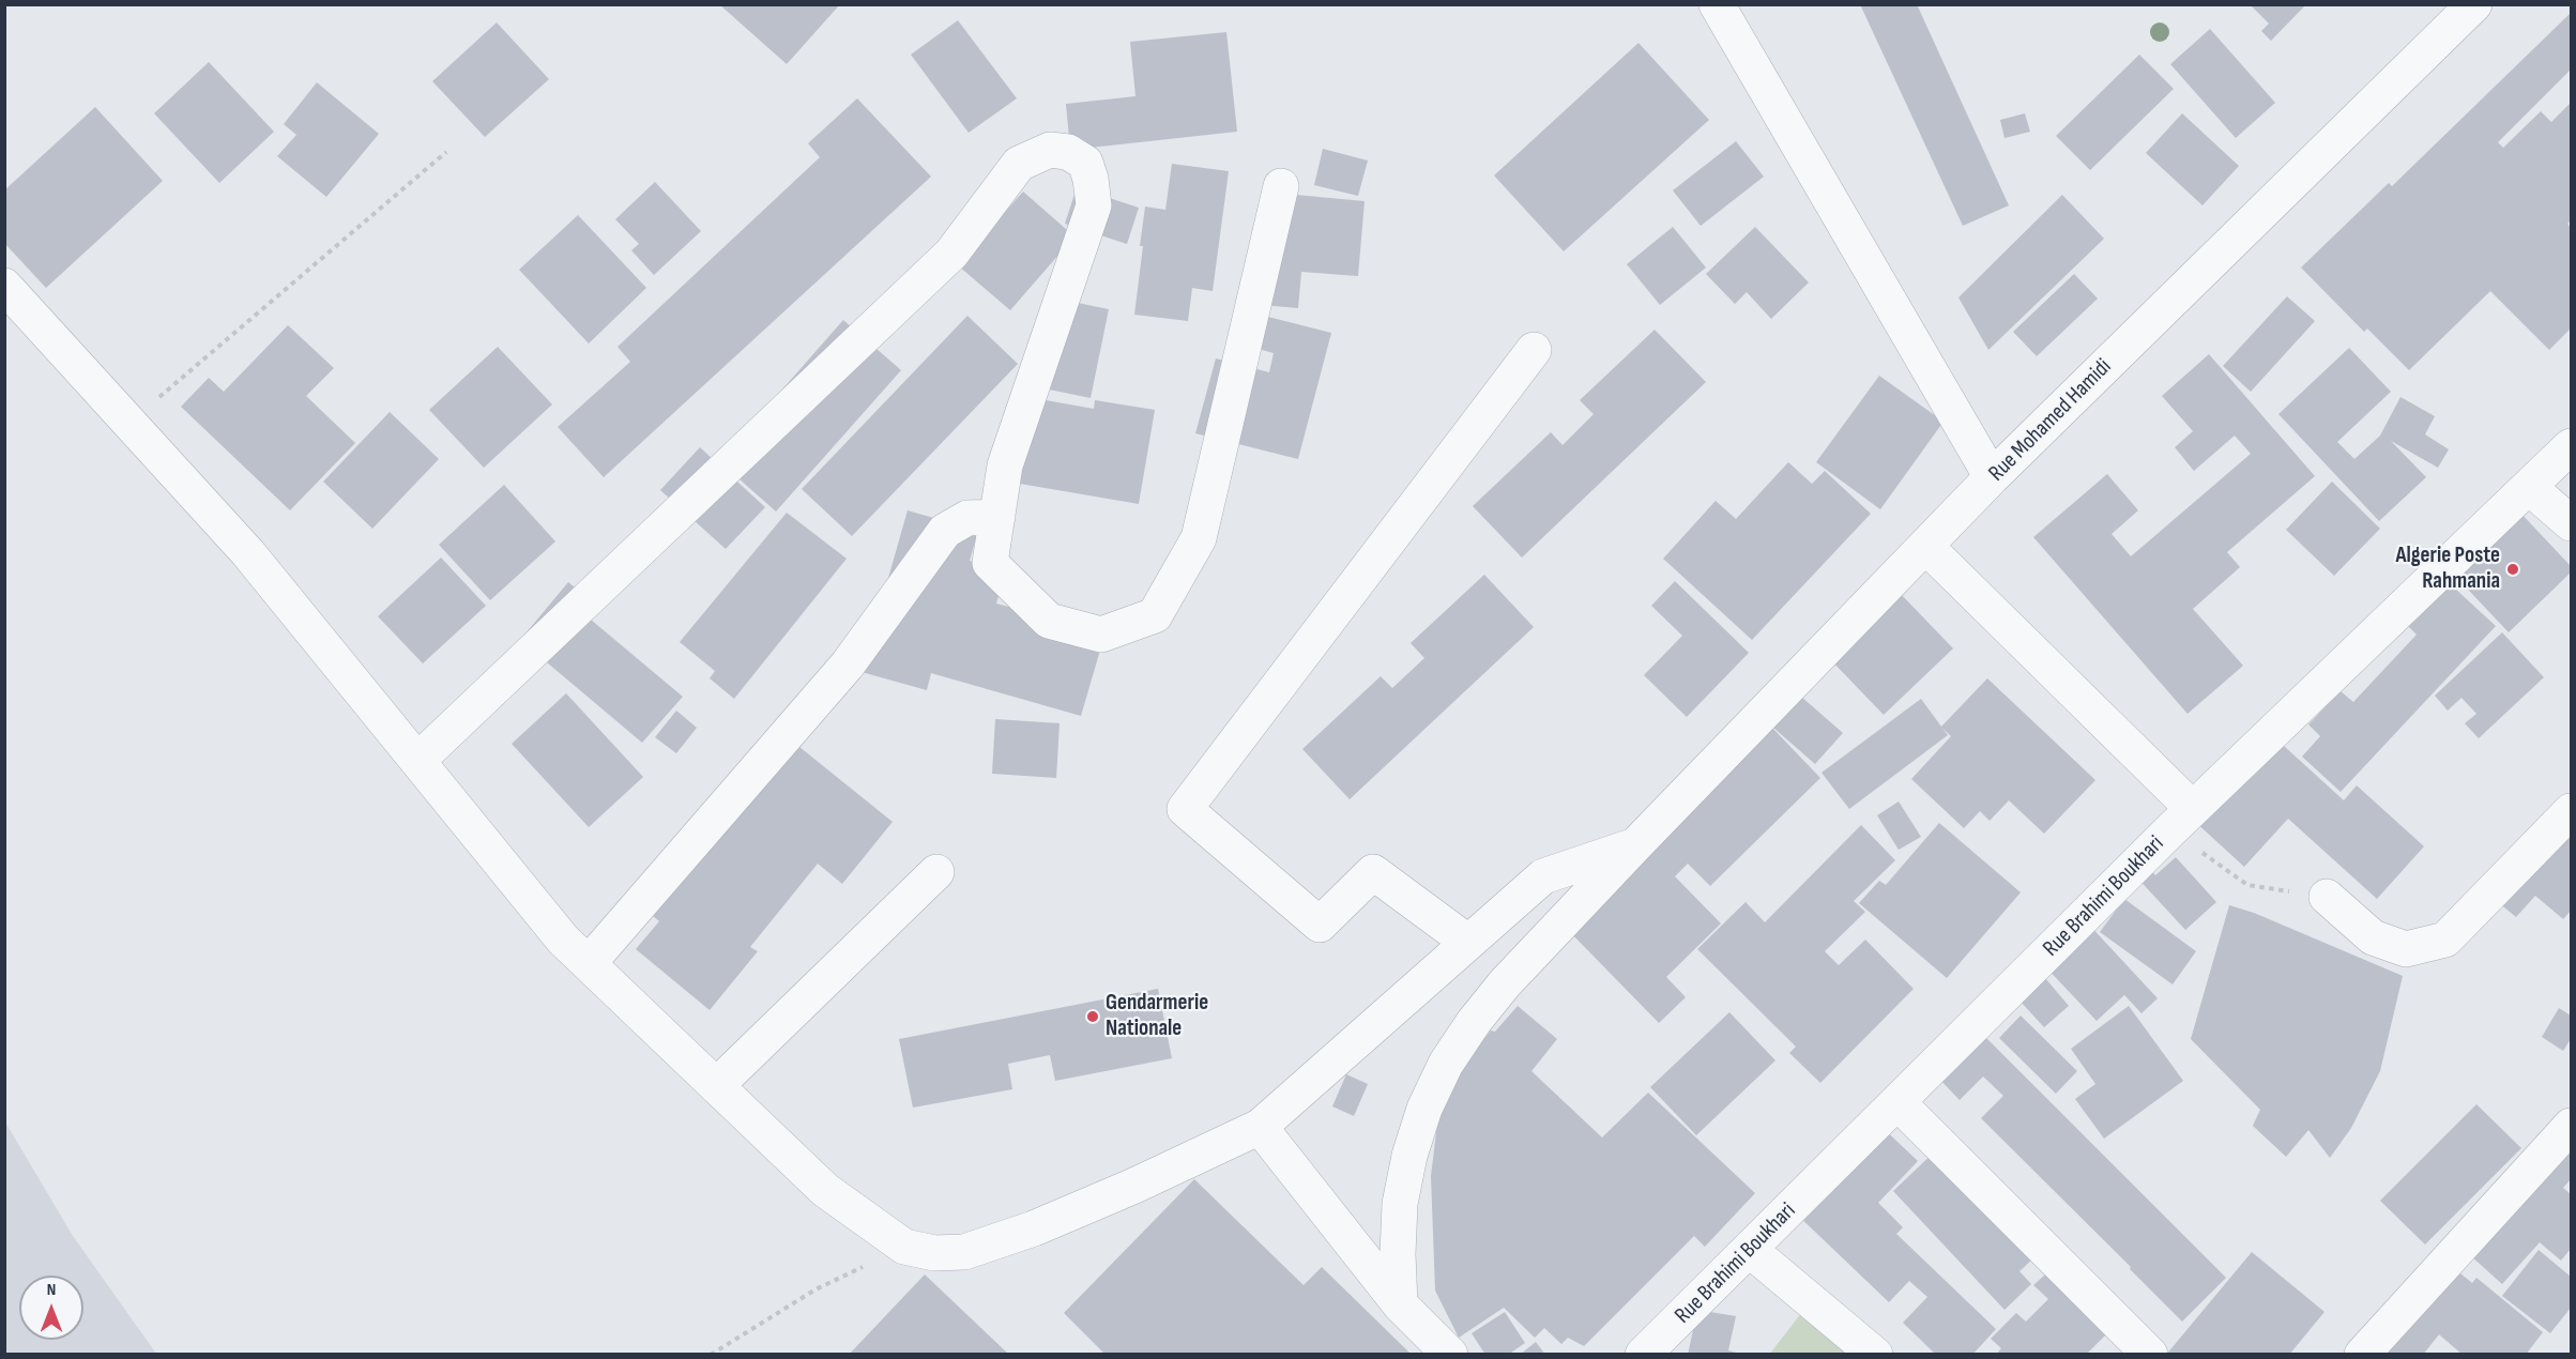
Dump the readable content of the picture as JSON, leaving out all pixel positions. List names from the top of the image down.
{
  "streets": {
    "street": ["Rue Mohamed Hamidi", "Rue Brahimi Boukhari"]
  },
  "places": ["Algerie Poste Rahmania", "Gendarmerie Nationale"],
  "north": "top"
}
